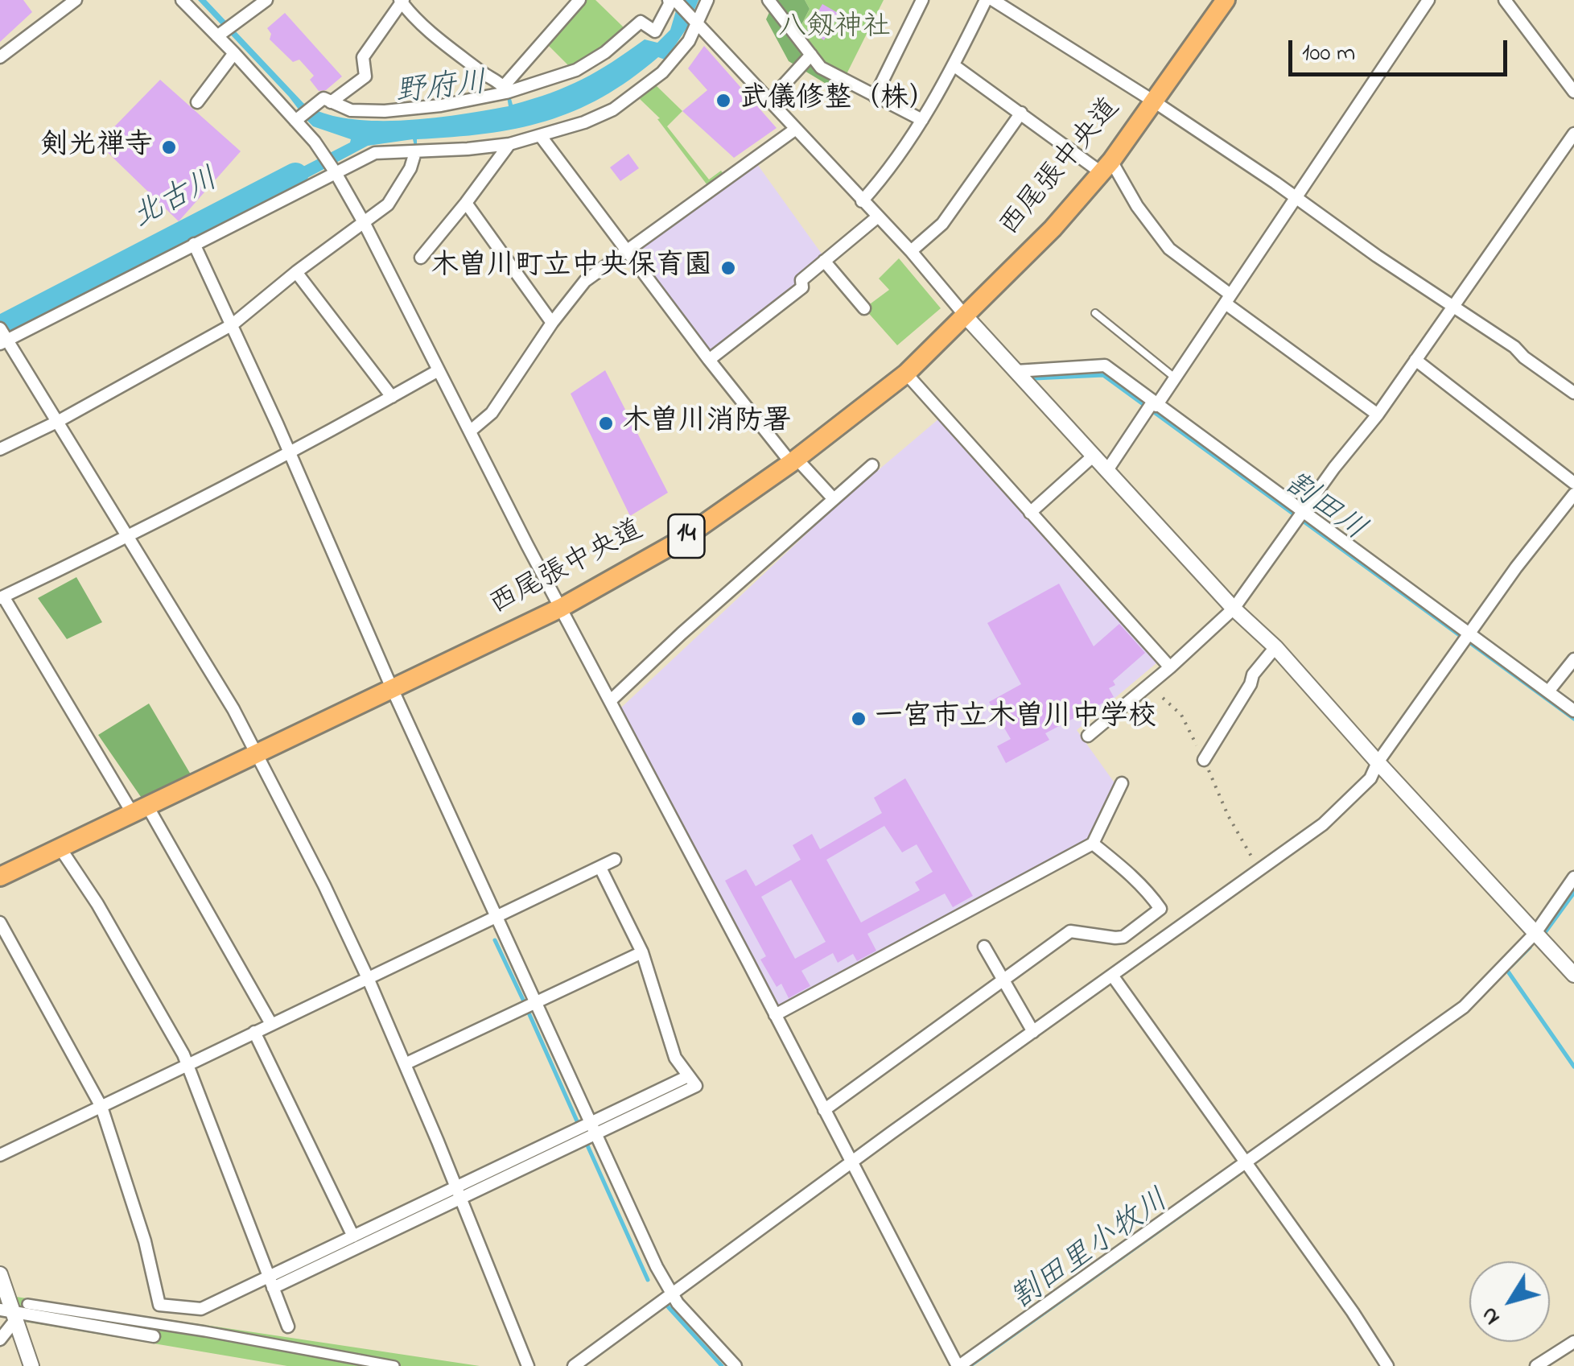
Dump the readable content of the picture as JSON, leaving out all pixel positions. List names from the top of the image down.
{
  "streets": {
    "main road": ["西尾張中央道", "14"]
  },
  "water": [
    "野府川",
    "北古川",
    "割田川",
    "割田里小牧川"
  ],
  "parks": ["八剱神社"],
  "places": [
    "武儀修整（株）",
    "剣光禅寺",
    "木曽川町立中央保育園",
    "木曽川消防署",
    "一宮市立木曽川中学校"
  ],
  "scale_bar": "100 m",
  "north": "bottom left"
}
